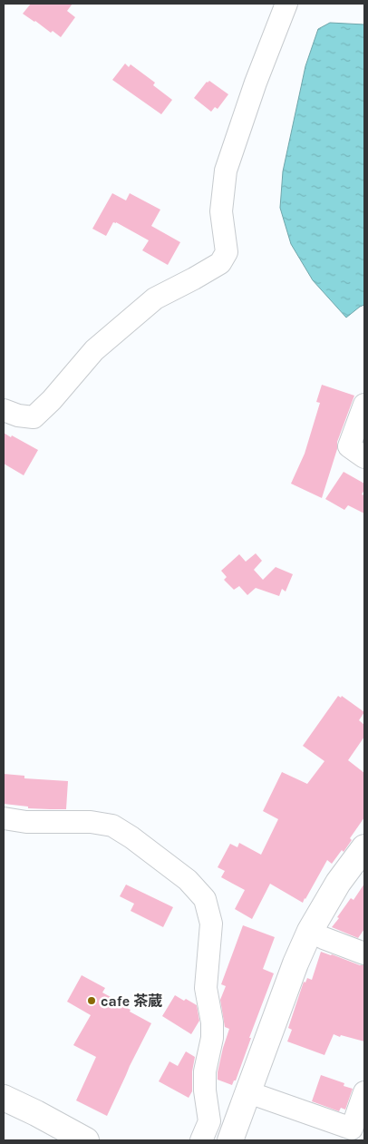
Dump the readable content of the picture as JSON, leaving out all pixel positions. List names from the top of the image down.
{
  "places": ["cafe 茶蔵"]
}
